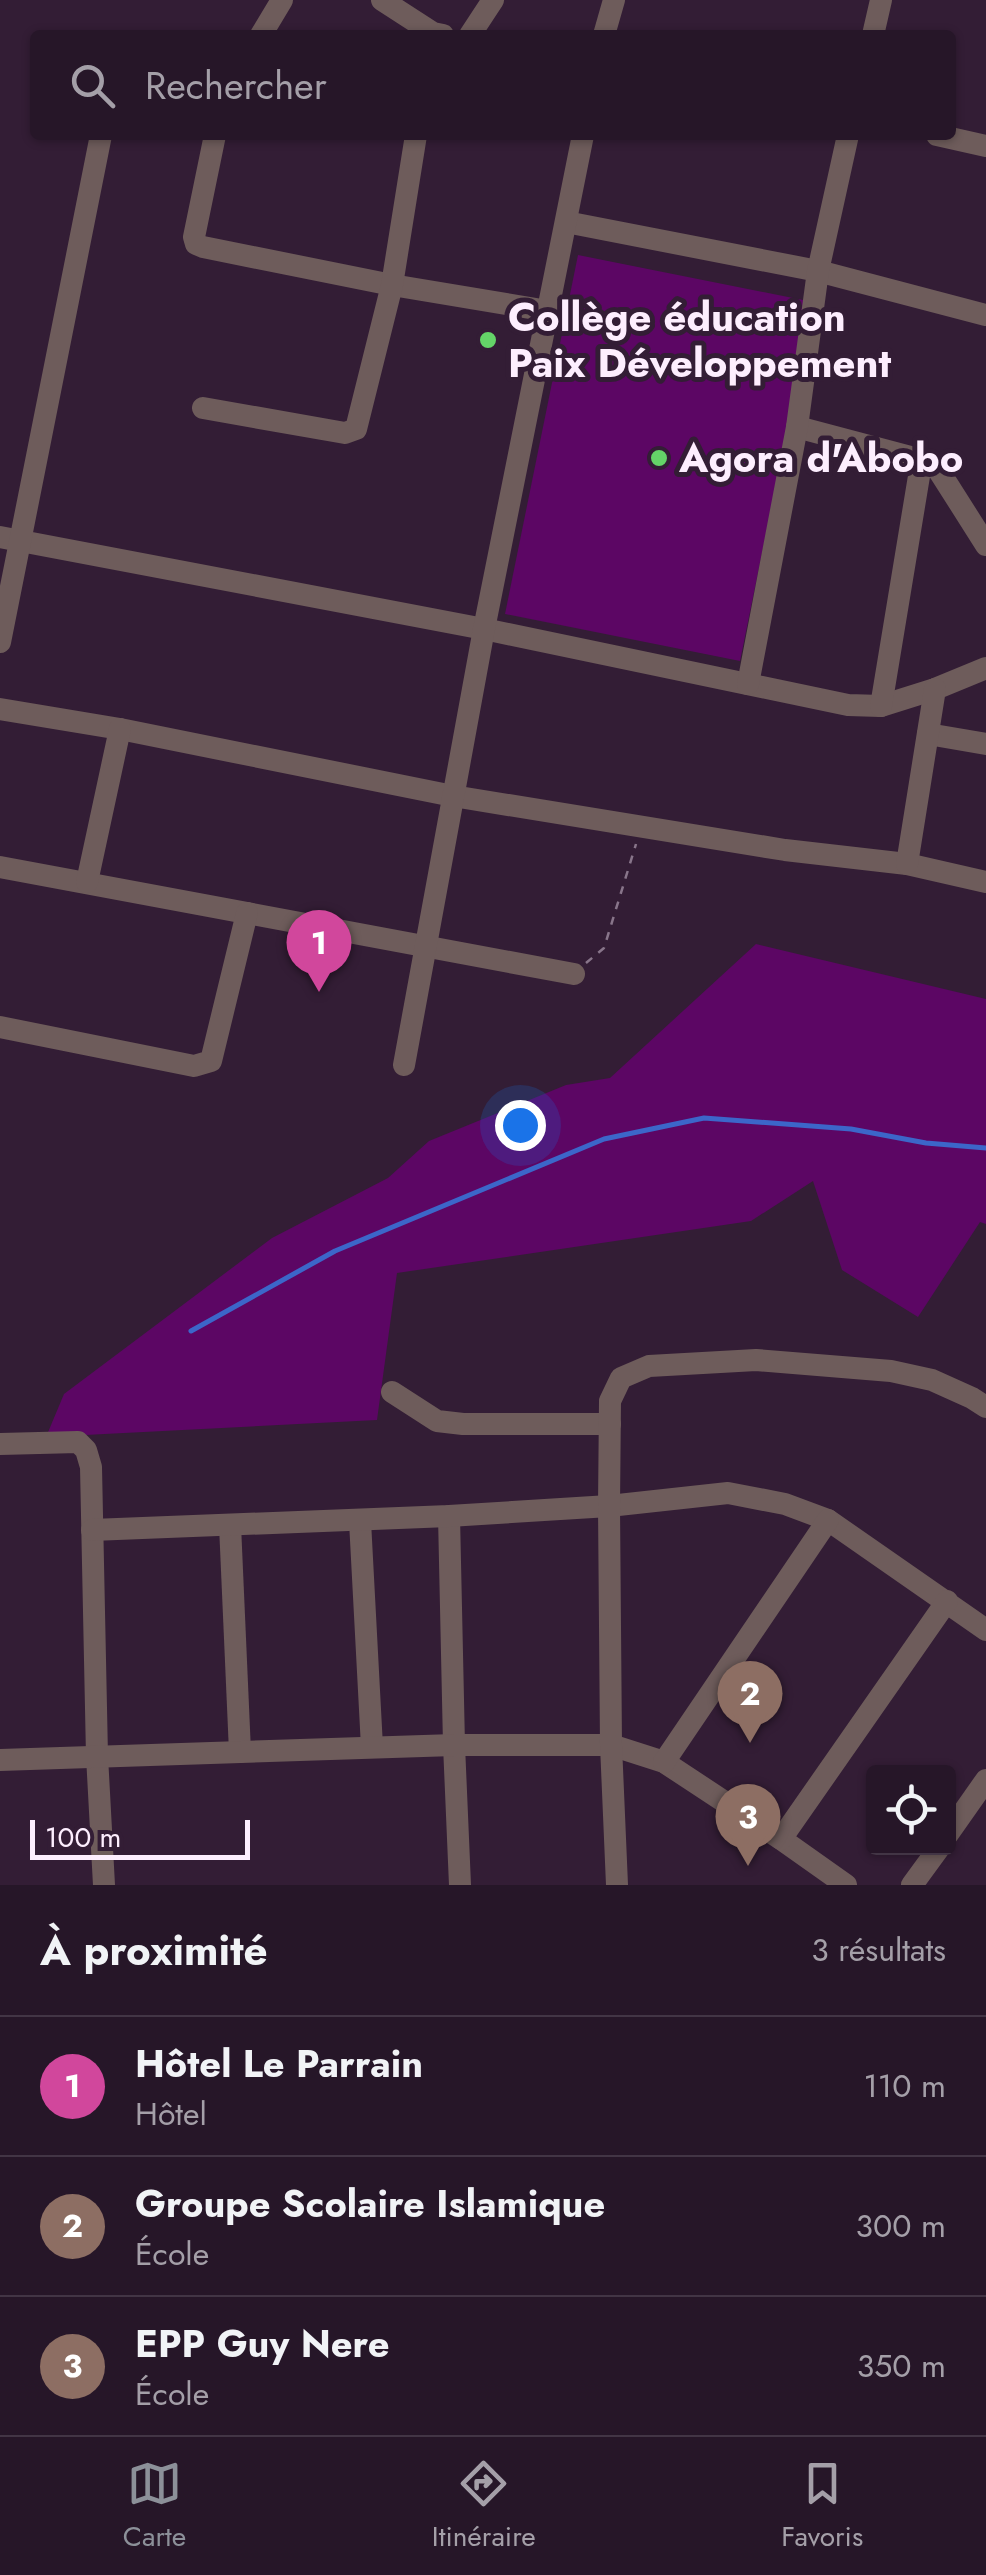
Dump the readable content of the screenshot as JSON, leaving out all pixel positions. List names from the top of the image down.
{
  "places": ["Collège éducation Paix Développement", "Agora d'Abobo"],
  "scale_bar": "100 m",
  "page": {
    "search": "Rechercher",
    "pins": ["1", "2", "3"],
    "scale": "100 m",
    "heading": ["À proximité", "3 résultats"],
    "list": [
      {
        "mark": "1",
        "name": "Hôtel Le Parrain",
        "note": "Hôtel",
        "value": "110 m"
      },
      {
        "mark": "2",
        "name": "Groupe Scolaire Islamique",
        "note": "École",
        "value": "300 m"
      },
      {
        "mark": "3",
        "name": "EPP Guy Nere",
        "note": "École",
        "value": "350 m"
      }
    ],
    "nav": ["Carte", "Itinéraire", "Favoris"]
  }
}
